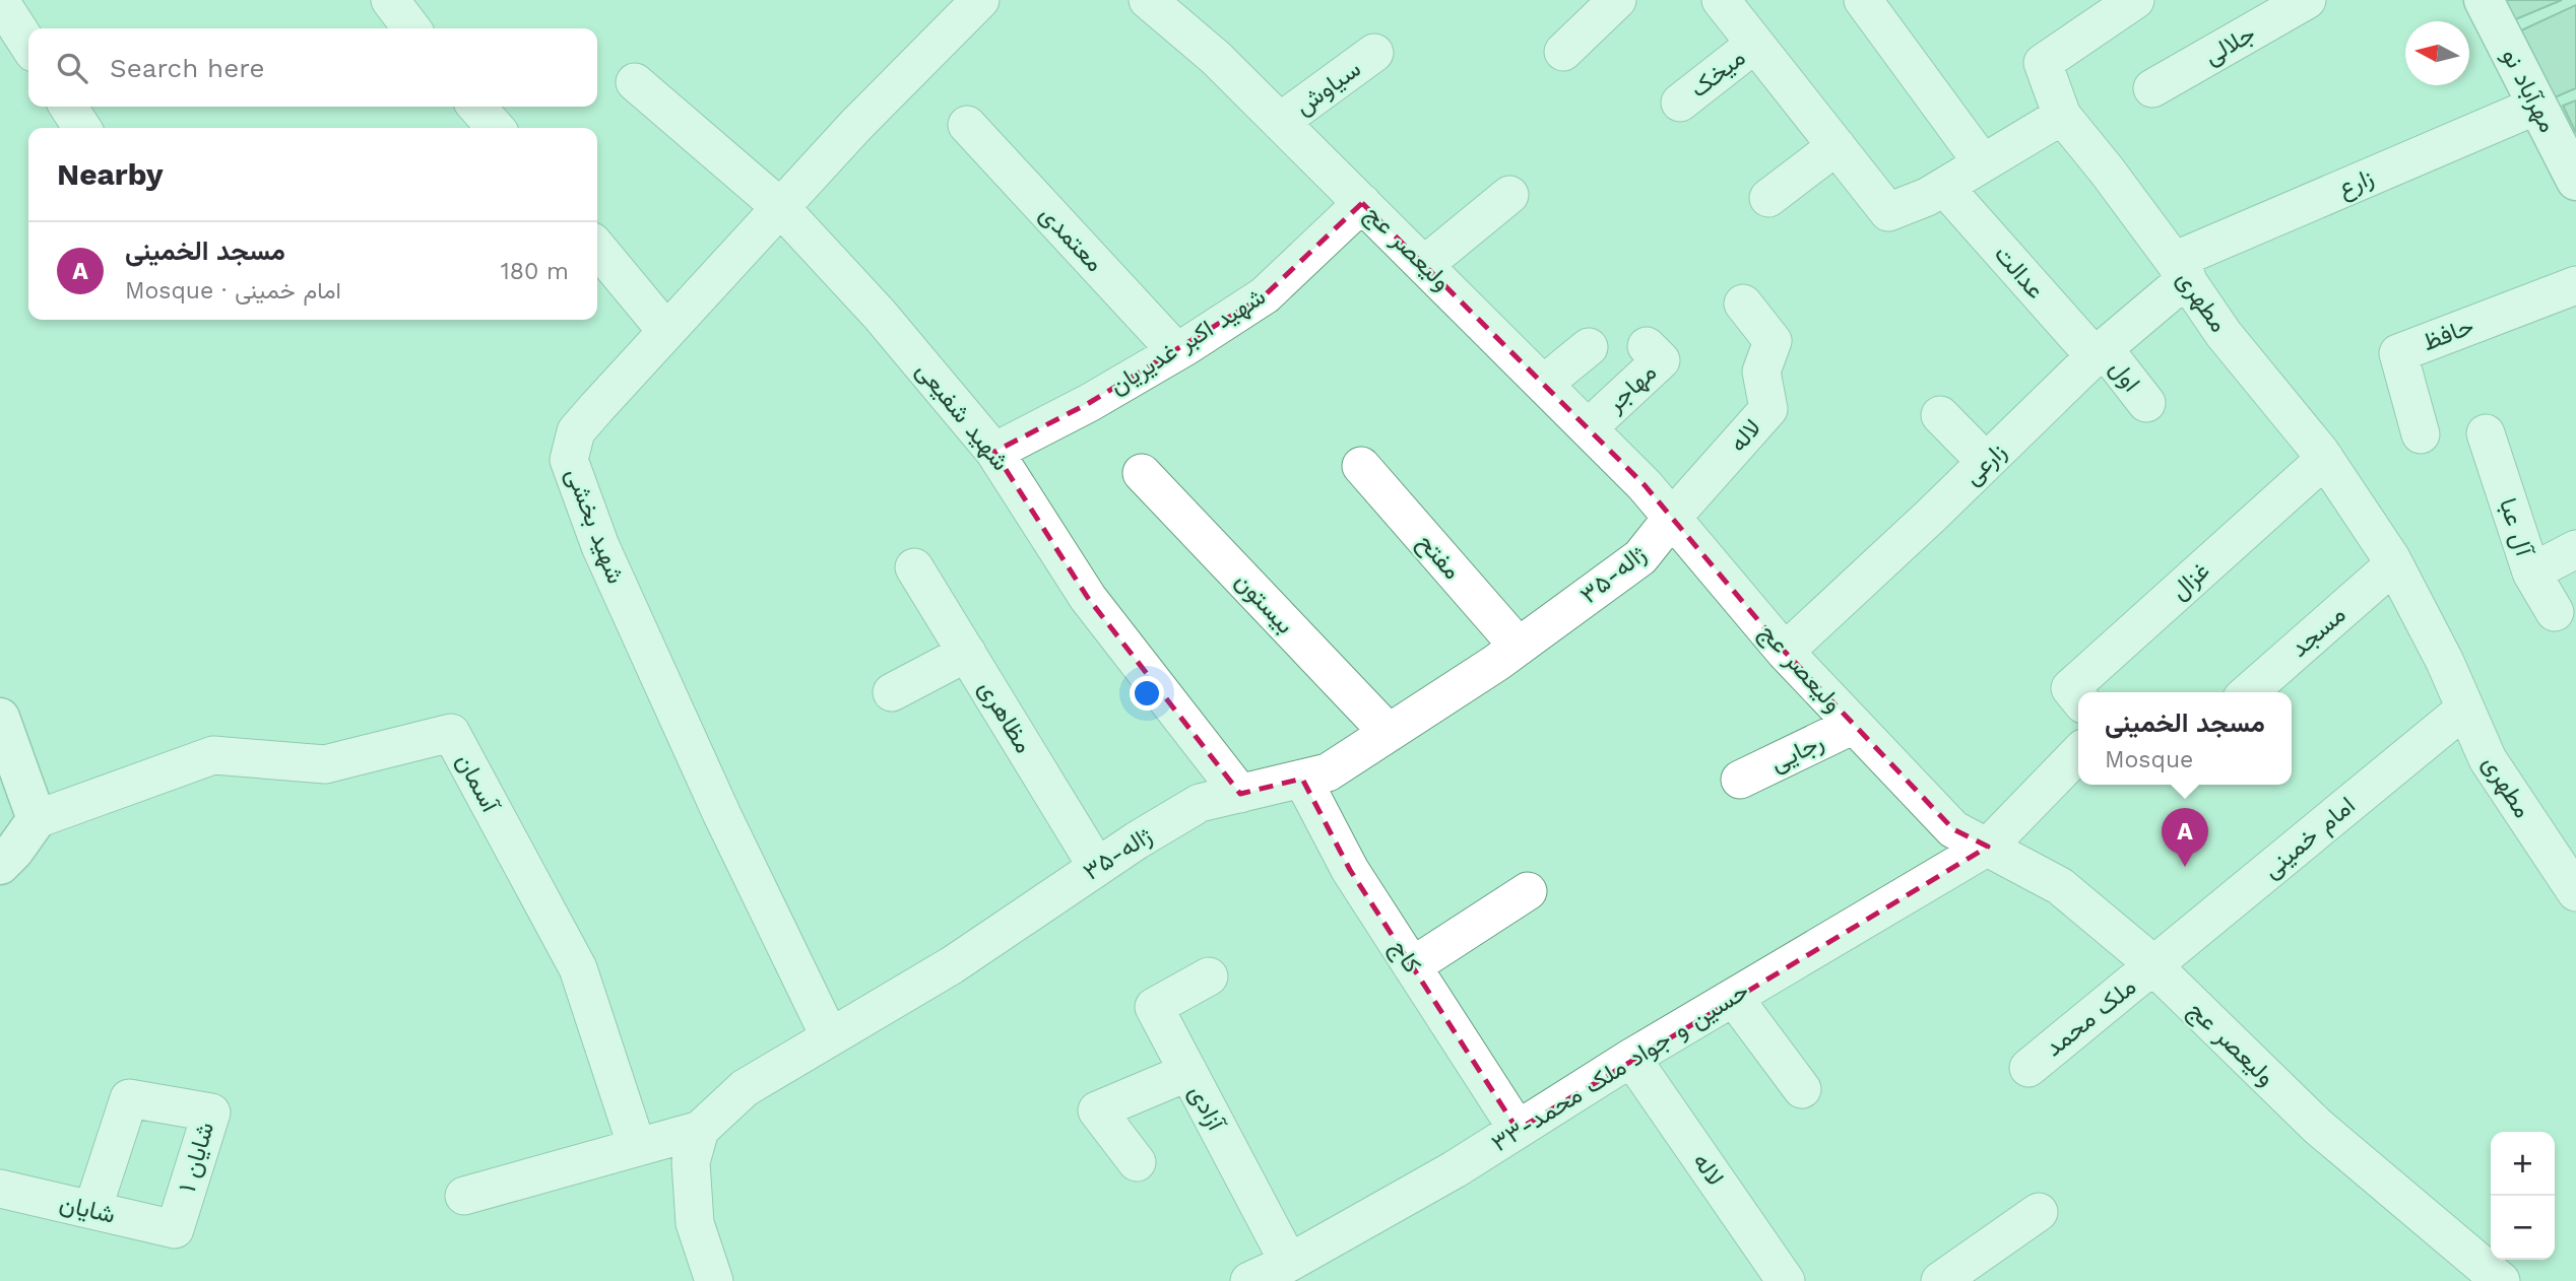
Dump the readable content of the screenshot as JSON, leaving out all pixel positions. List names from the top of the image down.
{
  "streets": {
    "street": [
      "جلالی",
      "میخک",
      "سیاوش",
      "مهرآباد نو",
      "زارع",
      "معتمدی",
      "ولیعصر عج",
      "عدالت",
      "مطهری",
      "حافظ",
      "شهید اکبر غدیریان",
      "اول",
      "مهاجر",
      "شهید شفیعی",
      "لاله",
      "زارعی",
      "شهید بخشی",
      "آل عبا",
      "مفتح",
      "۳۵-ژاله",
      "غزال",
      "بیستون",
      "مسجد",
      "مظاهری",
      "رجایی",
      "آسمان",
      "امام خمینی",
      "کاج",
      "ملک محمد",
      "۳۳-حسین و جواد ملک محمد",
      "آزادی",
      "شایان ۱",
      "شایان"
    ]
  },
  "crossings": [
    ["سیاوش", "ولیعصر عج"],
    ["مهرآباد نو", "زارع"],
    ["زارع", "مطهری"],
    ["زارع", "زارعی"],
    ["معتمدی", "شهید اکبر غدیریان"],
    ["ولیعصر عج", "شهید اکبر غدیریان"],
    ["ولیعصر عج", "مهاجر"],
    ["ولیعصر عج", "لاله"],
    ["ولیعصر عج", "زارعی"],
    ["ولیعصر عج", "۳۵-ژاله"],
    ["ولیعصر عج", "رجایی"],
    ["ولیعصر عج", "امام خمینی"],
    ["ولیعصر عج", "ملک محمد"],
    ["ولیعصر عج", "۳۳-حسین و جواد ملک محمد"],
    ["عدالت", "اول"],
    ["عدالت", "زارعی"],
    ["مطهری", "زارعی"],
    ["مطهری", "غزال"],
    ["مطهری", "مسجد"],
    ["مطهری", "امام خمینی"],
    ["شهید اکبر غدیریان", "شهید شفیعی"],
    ["اول", "زارعی"],
    ["شهید شفیعی", "شهید بخشی"],
    ["شهید شفیعی", "۳۵-ژاله"],
    ["لاله", "۳۵-ژاله"],
    ["لاله", "۳۳-حسین و جواد ملک محمد"],
    ["شهید بخشی", "۳۵-ژاله"],
    ["مفتح", "۳۵-ژاله"],
    ["۳۵-ژاله", "بیستون"],
    ["۳۵-ژاله", "مظاهری"],
    ["۳۵-ژاله", "کاج"],
    ["امام خمینی", "ملک محمد"],
    ["کاج", "۳۳-حسین و جواد ملک محمد"],
    ["۳۳-حسین و جواد ملک محمد", "آزادی"],
    ["شایان ۱", "شایان"]
  ],
  "north": "left",
  "page": {
    "search": "Search here",
    "heading": "Nearby",
    "list": [
      {
        "mark": "A",
        "name": "مسجد الخمینی",
        "note": "Mosque · امام خمینی",
        "value": "180 m"
      }
    ],
    "popup": ["مسجد الخمینی", "Mosque"],
    "pins": "A",
    "map_buttons": ["+", "−"]
  }
}
